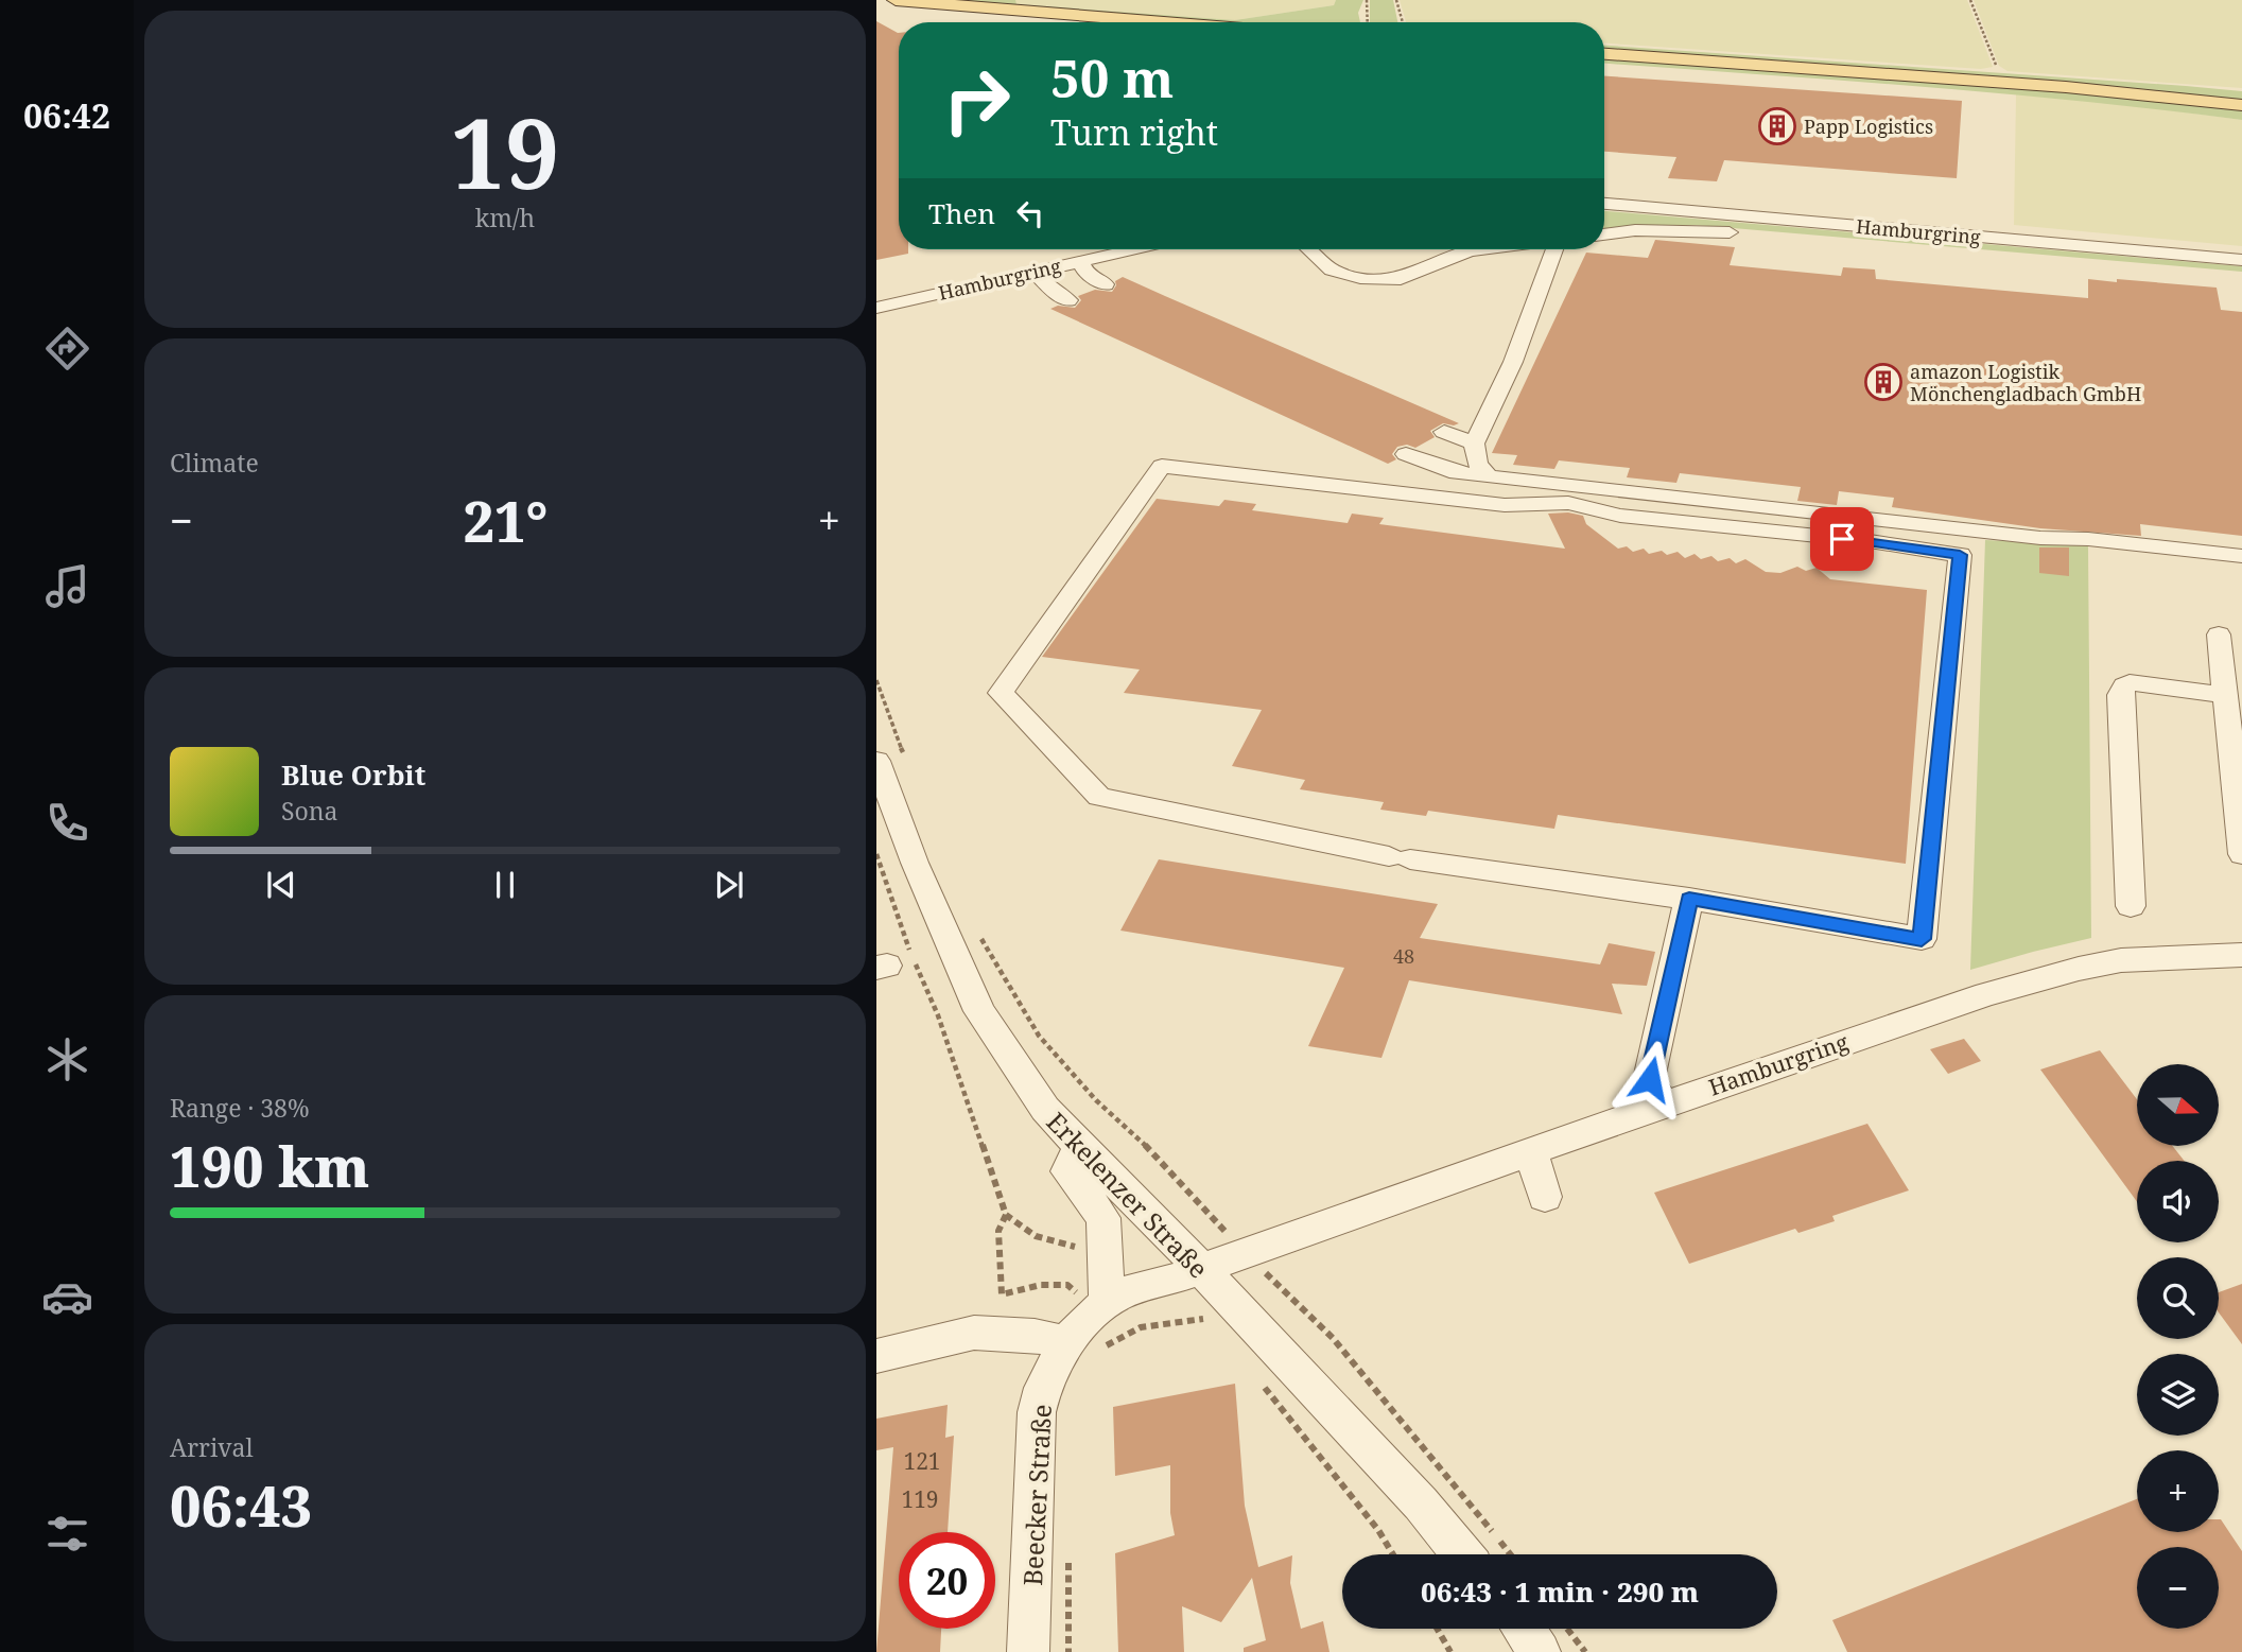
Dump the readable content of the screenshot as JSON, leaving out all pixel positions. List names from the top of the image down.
{
  "streets": {
    "street": ["Hamburgring", "Erkelenzer Straße", "Beecker Straße"]
  },
  "crossings": [
    ["Hamburgring", "Erkelenzer Straße"]
  ],
  "places": {
    "building": ["Papp Logistics", "amazon Logistik Mönchengladbach GmbH"]
  },
  "house_numbers": ["48", "121", "119"],
  "north": "right",
  "page": {
    "tabs": "06:42",
    "tile": [
      ["19", "km/h"],
      "Climate",
      ["Range · 38%", "190 km"],
      ["Arrival", "06:43"]
    ],
    "turn": ["50 m", "Turn right"],
    "then": "Then",
    "heat": ["−", "21°", "+"],
    "song": ["Blue Orbit", "Sona"],
    "map_buttons": ["+", "−"],
    "limit": "20",
    "trip": "06:43 · 1 min · 290 m"
  }
}
